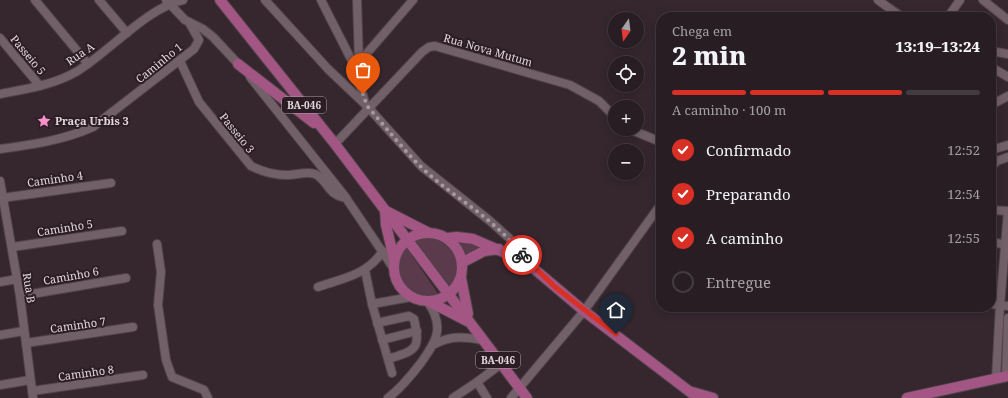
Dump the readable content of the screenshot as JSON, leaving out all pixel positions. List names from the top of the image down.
{
  "streets": {
    "main road": ["BA-046"],
    "street": [
      "Rua Nova Mutum",
      "Rua A",
      "Passeio 5",
      "Caminho 1",
      "Passeio 3",
      "Caminho 4",
      "Caminho 5",
      "Caminho 6",
      "Rua B",
      "Caminho 7",
      "Caminho 8"
    ]
  },
  "crossings": [
    ["Rua Nova Mutum", "BA-046"],
    ["Rua A", "Passeio 5"],
    ["Caminho 1", "Passeio 3"],
    ["Caminho 4", "Rua B"],
    ["Caminho 5", "Rua B"],
    ["Caminho 6", "Rua B"],
    ["Rua B", "Caminho 7"],
    ["Rua B", "Caminho 8"]
  ],
  "places": {
    "place": ["Praça Urbis 3"]
  },
  "north": "bottom",
  "page": {
    "map_buttons": ["+", "−"],
    "heading": ["2 min", "Chega em", "13:19–13:24"],
    "bar": "A caminho · 100 m",
    "list": [
      ["Confirmado", "12:52"],
      ["Preparando", "12:54"],
      ["A caminho", "12:55"],
      "Entregue"
    ]
  }
}
